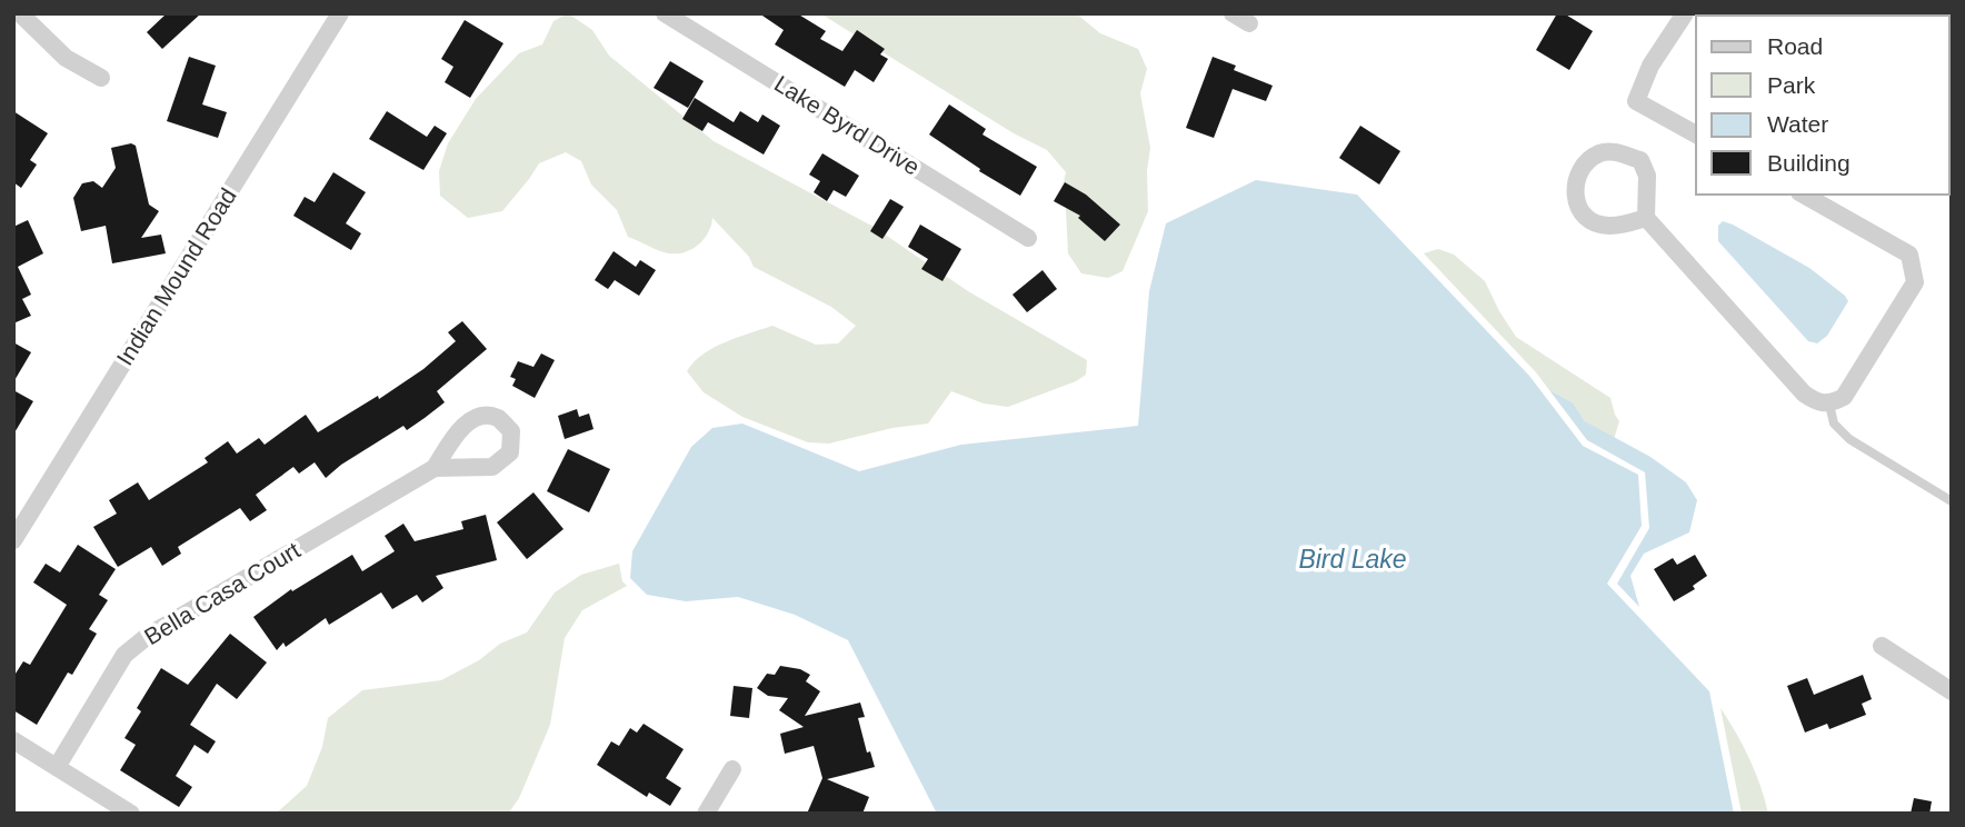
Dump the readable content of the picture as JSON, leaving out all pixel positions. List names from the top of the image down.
{
  "streets": {
    "street": ["Lake Byrd Drive", "Indian Mound Road", "Bella Casa Court"]
  },
  "water": ["Bird Lake"],
  "legend": [
    "Road",
    "Park",
    "Water",
    "Building"
  ]
}
